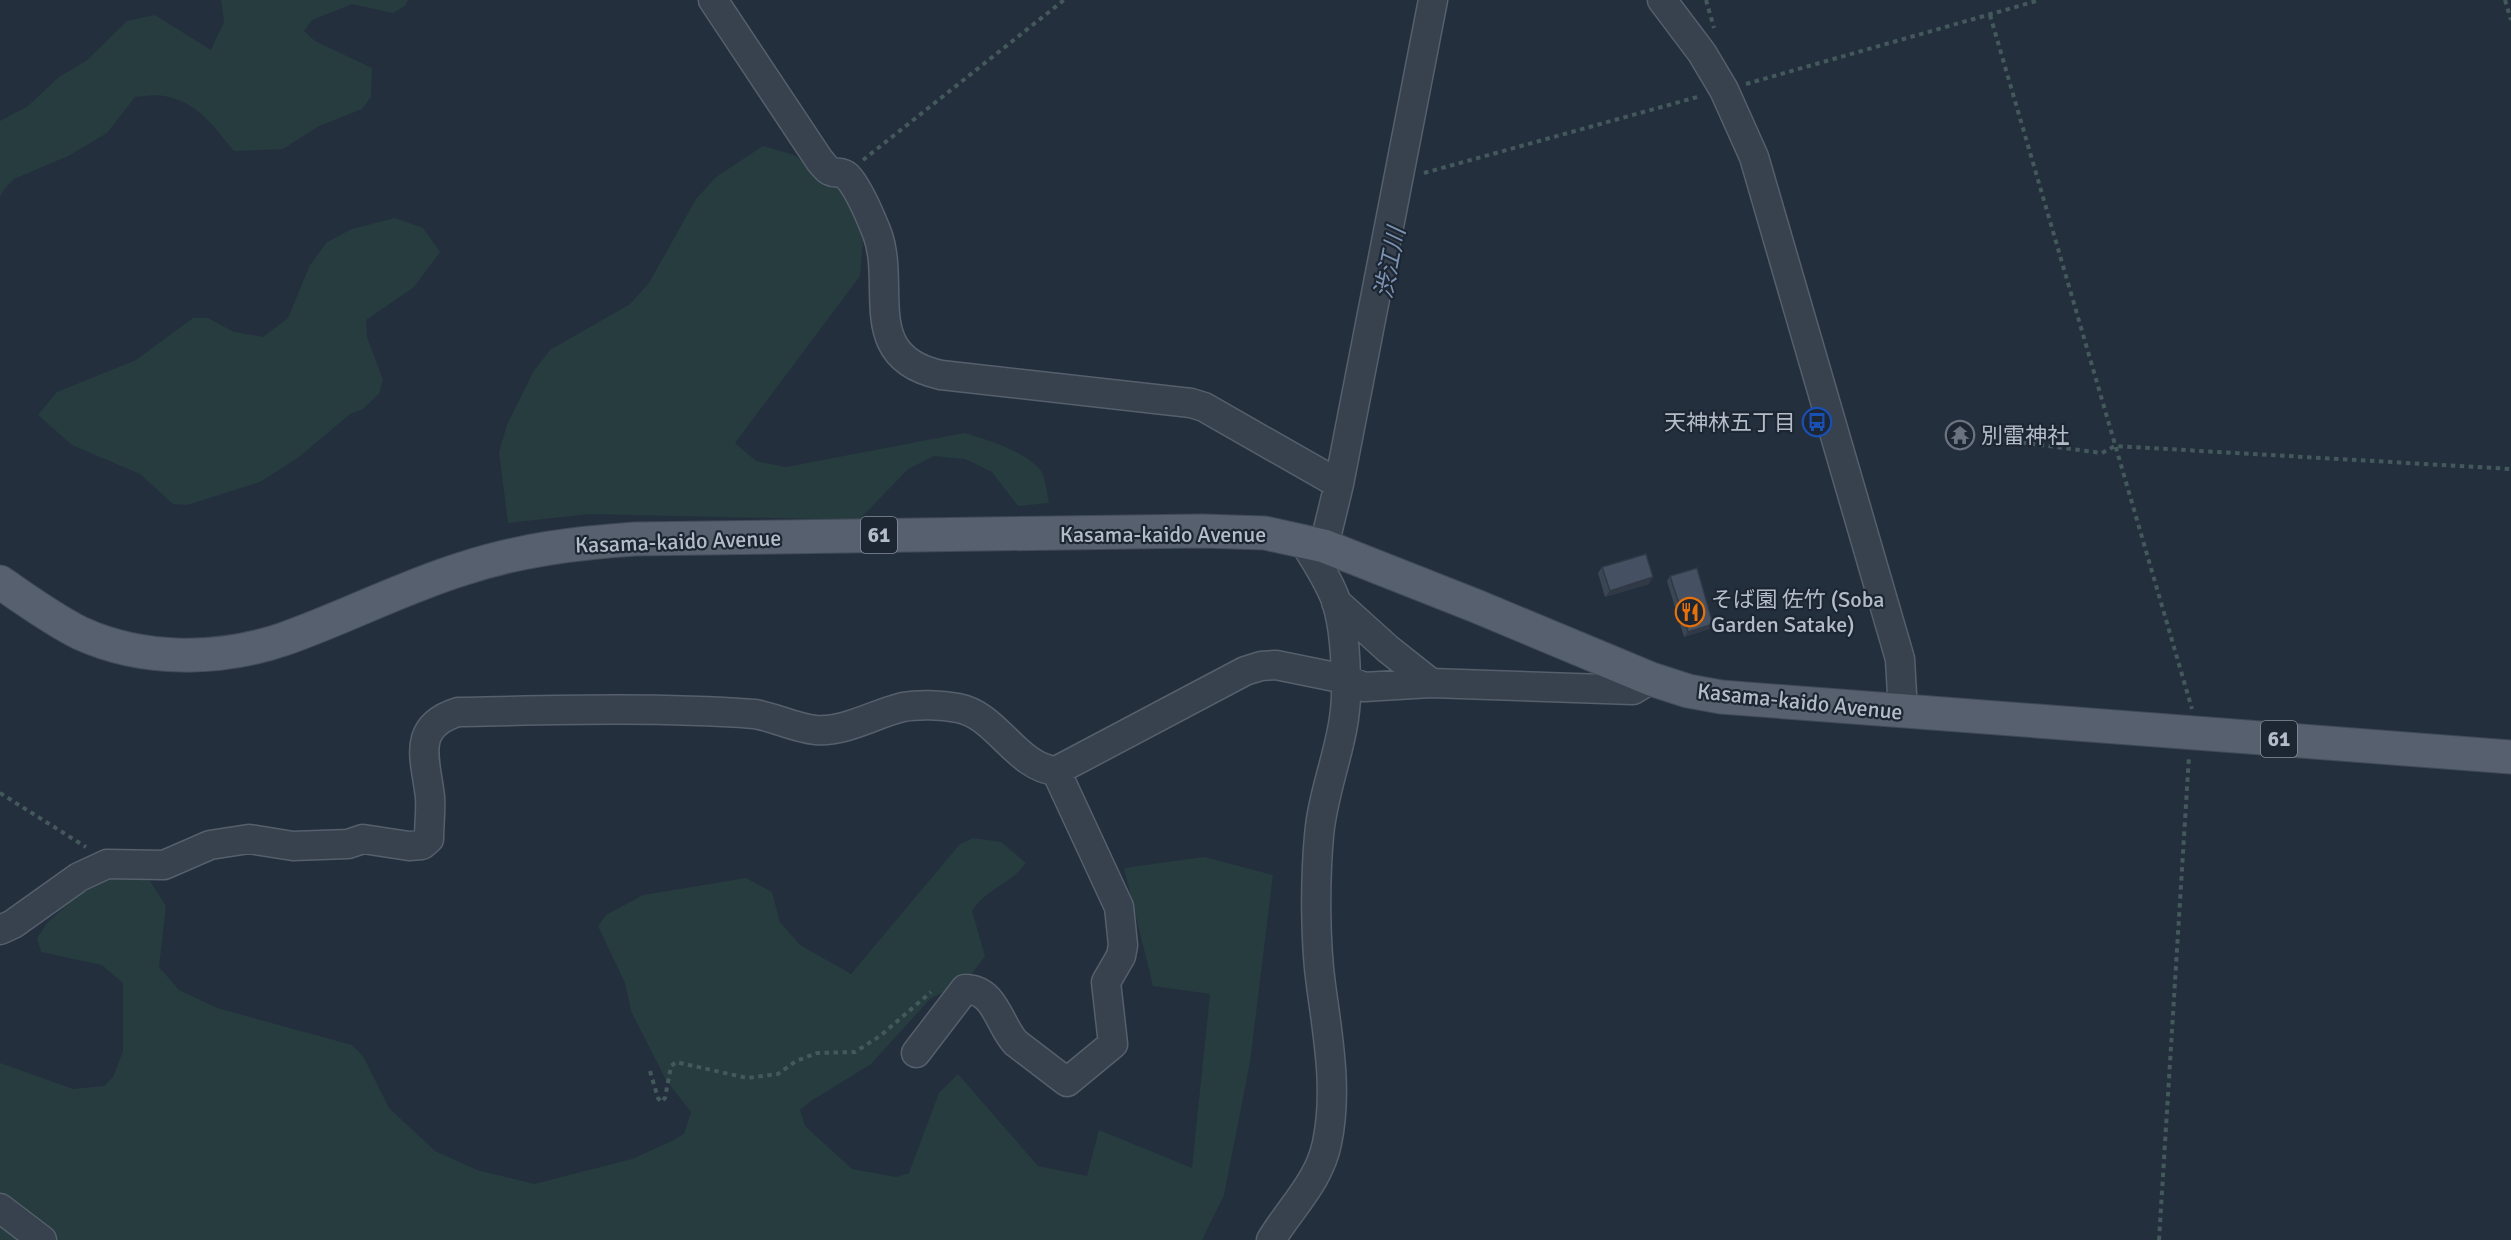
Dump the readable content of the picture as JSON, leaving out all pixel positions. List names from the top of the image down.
{
  "streets": {
    "main road": ["Kasama-kaido Avenue", "61"]
  },
  "water": ["渋江川"],
  "places": {
    "bus stop": ["天神林五丁目"],
    "temple": ["別雷神社"],
    "restaurant": ["そば園 佐竹 (Soba Garden Satake)"]
  }
}
